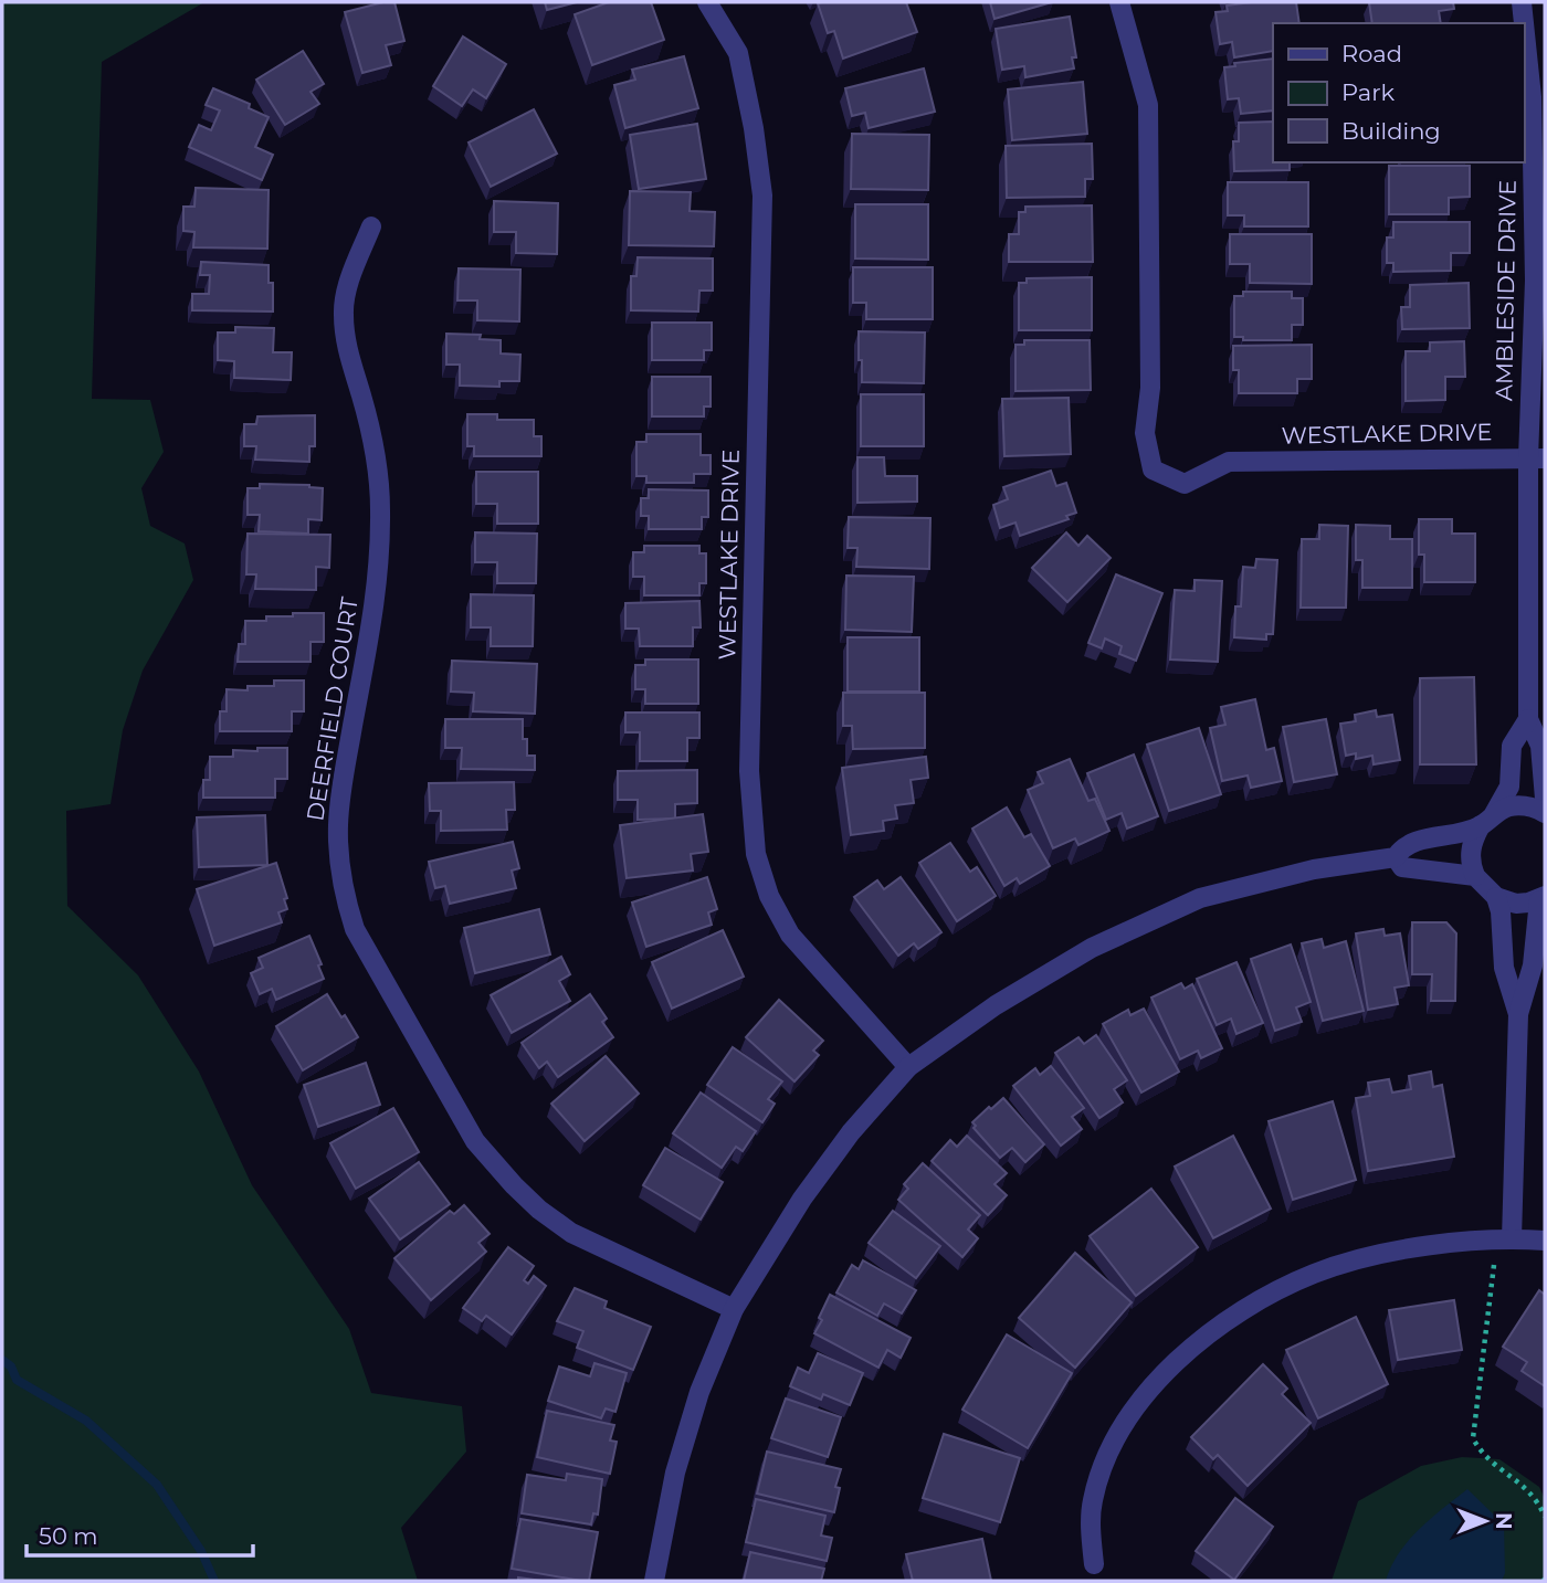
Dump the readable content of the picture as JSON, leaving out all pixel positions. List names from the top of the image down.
{
  "streets": {
    "street": ["AMBLESIDE DRIVE", "WESTLAKE DRIVE", "DEERFIELD COURT"]
  },
  "crossings": [
    ["AMBLESIDE DRIVE", "WESTLAKE DRIVE"]
  ],
  "legend": ["Road", "Park", "Building"],
  "scale_bar": "50 m",
  "north": "right"
}
